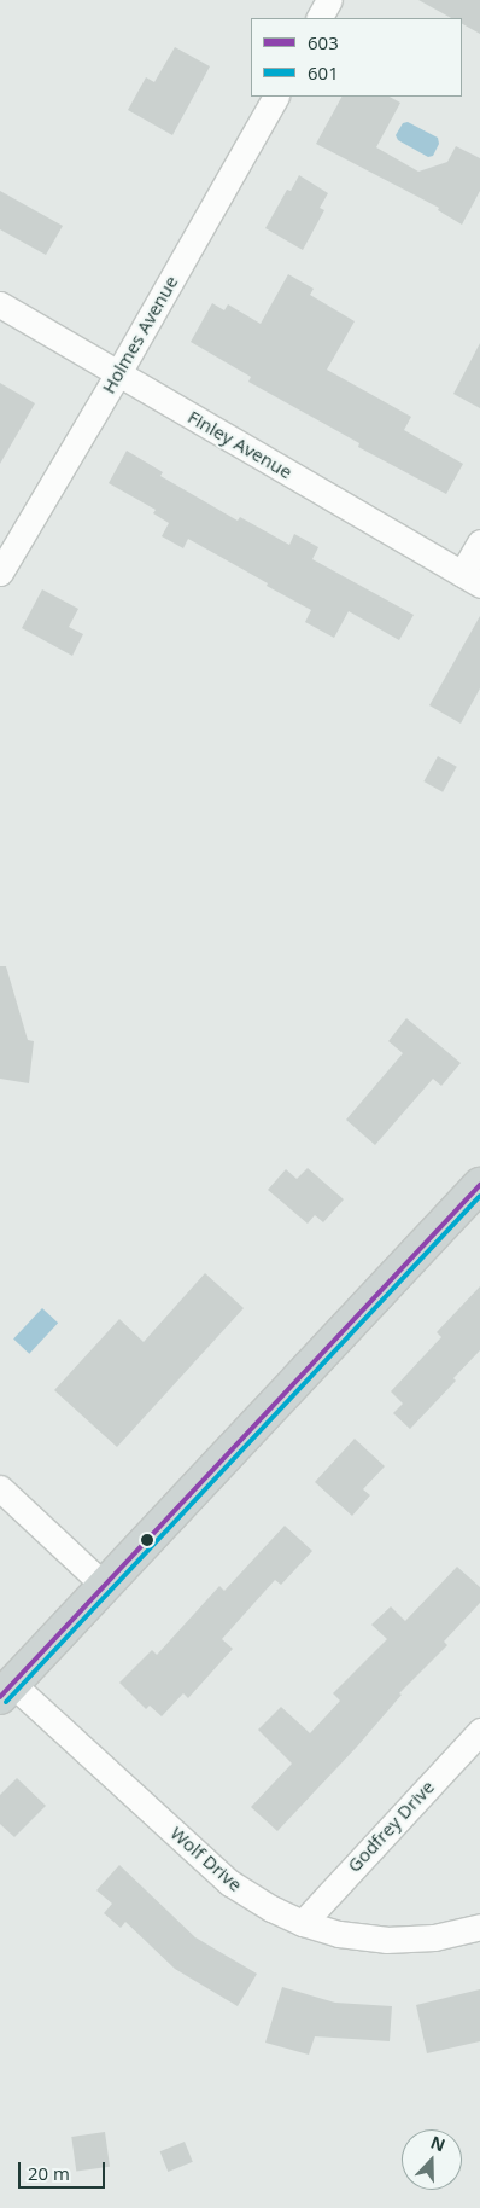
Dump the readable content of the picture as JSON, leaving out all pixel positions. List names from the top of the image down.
{
  "streets": {
    "street": [
      "Holmes Avenue",
      "Finley Avenue",
      "Godfrey Drive",
      "Wolf Drive"
    ]
  },
  "crossings": [
    ["Holmes Avenue", "Finley Avenue"],
    ["Godfrey Drive", "Wolf Drive"]
  ],
  "lines": ["transit line 603", "transit line 601"],
  "legend": ["603", "601"],
  "scale_bar": "20 m",
  "north": "top"
}
